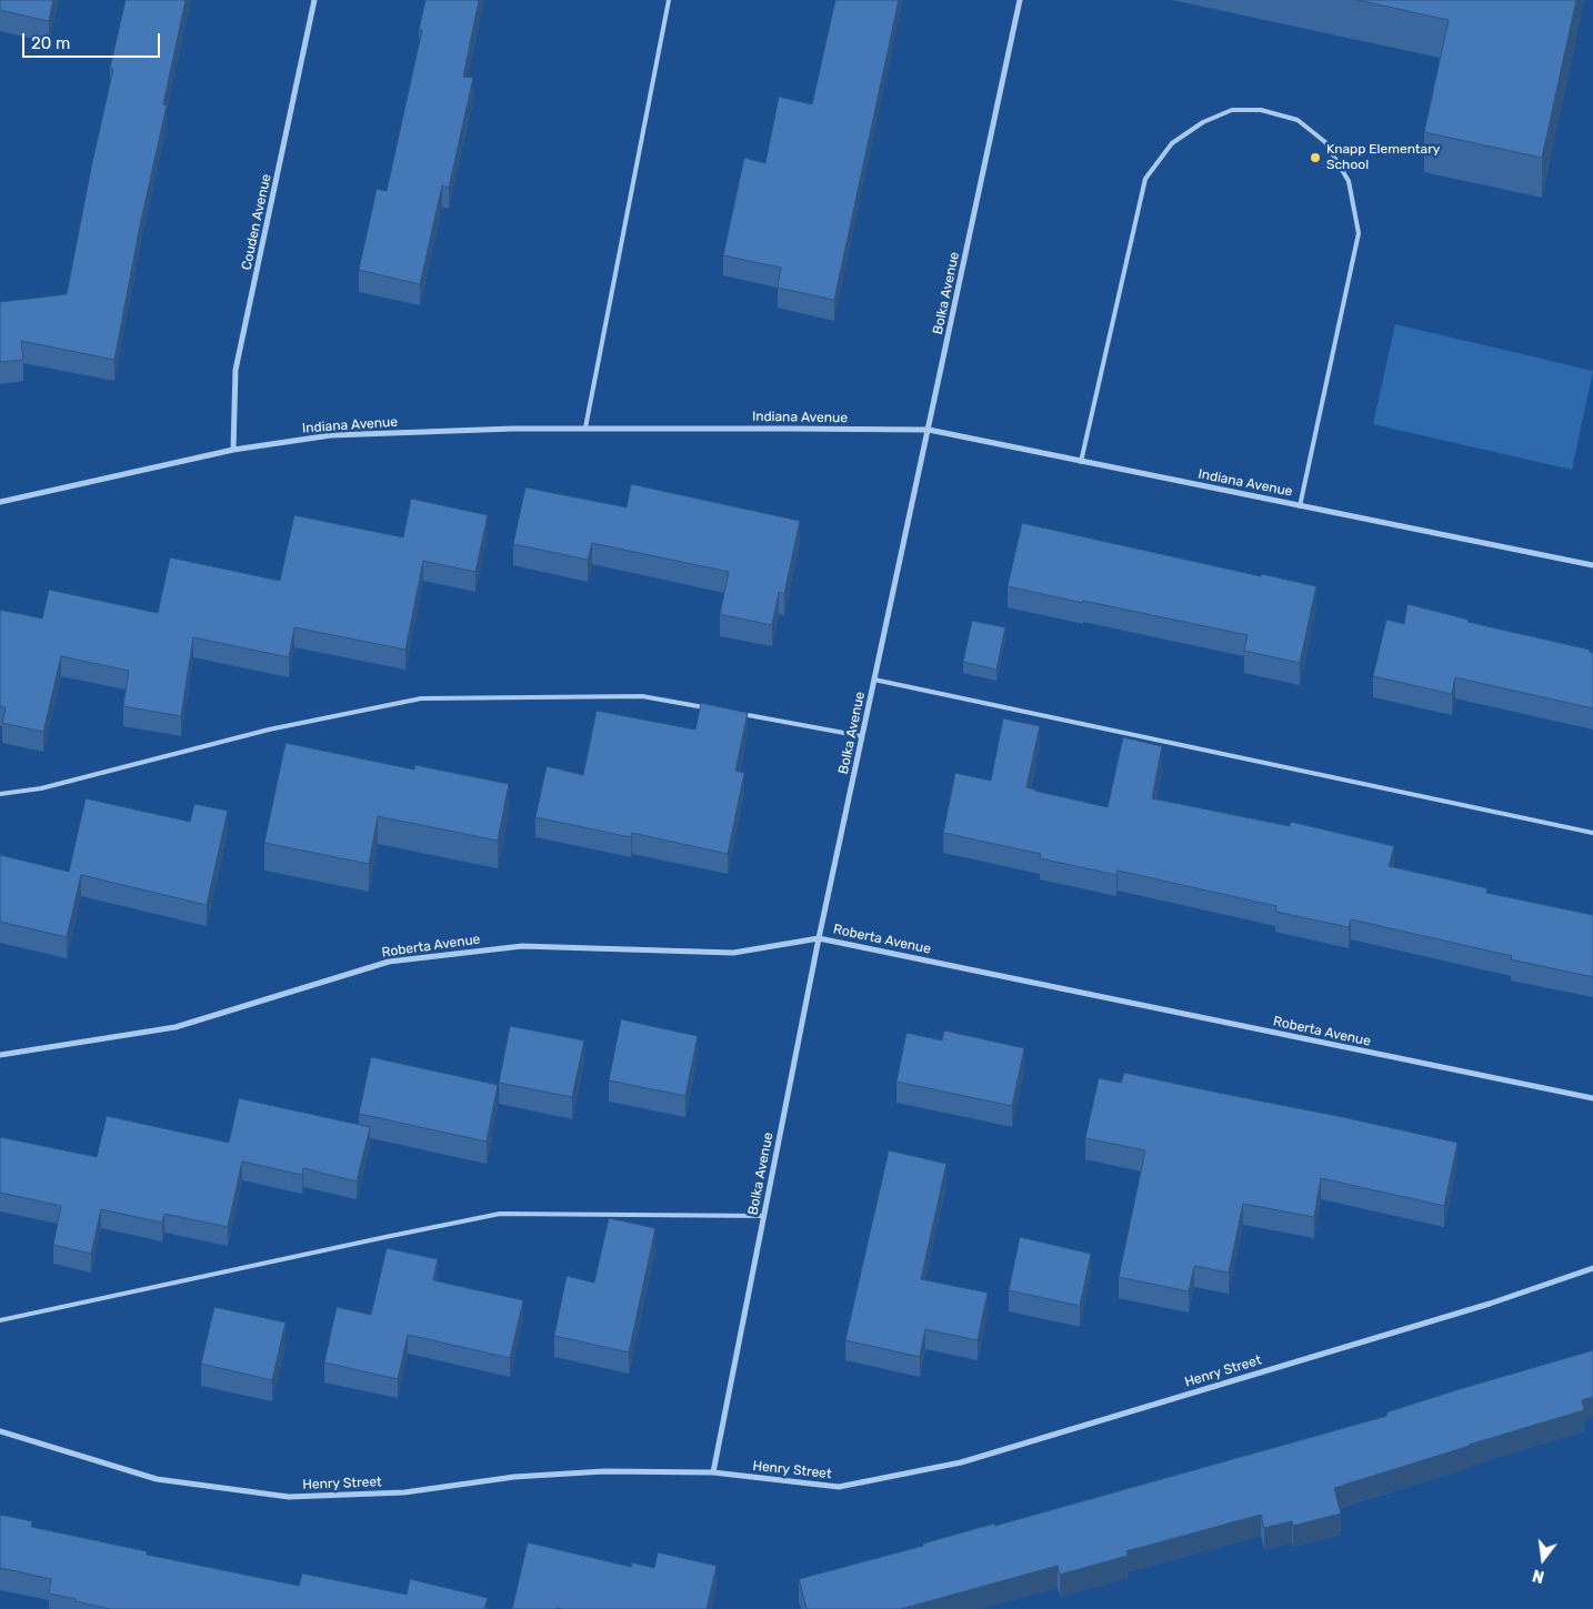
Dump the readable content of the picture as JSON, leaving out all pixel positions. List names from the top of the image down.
{
  "streets": {
    "street": [
      "Couden Avenue",
      "Bolka Avenue",
      "Indiana Avenue",
      "Roberta Avenue",
      "Henry Street"
    ]
  },
  "crossings": [
    ["Couden Avenue", "Indiana Avenue"],
    ["Bolka Avenue", "Indiana Avenue"],
    ["Bolka Avenue", "Roberta Avenue"],
    ["Bolka Avenue", "Henry Street"]
  ],
  "places": ["Knapp Elementary School"],
  "scale_bar": "20 m",
  "north": "bottom"
}
